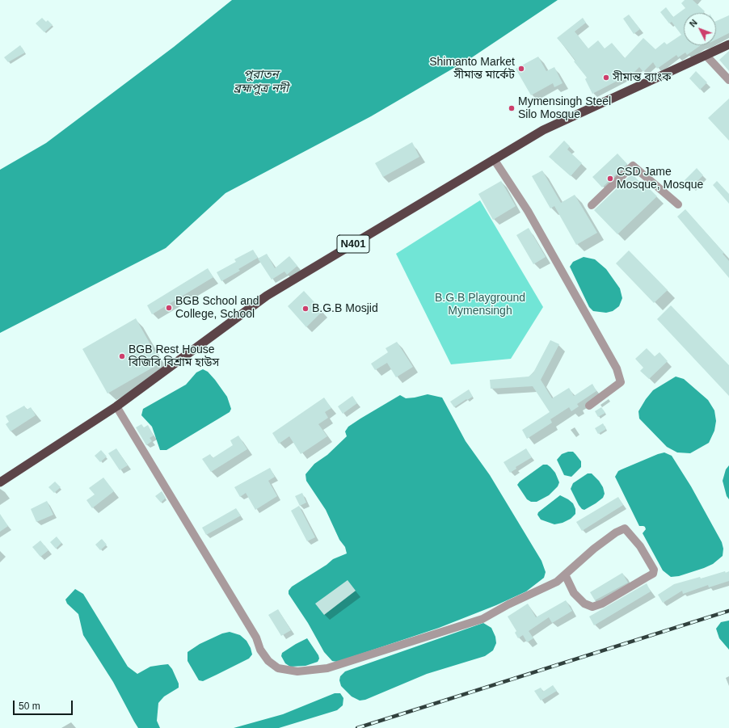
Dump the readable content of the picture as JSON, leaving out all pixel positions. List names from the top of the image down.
{
  "streets": {
    "highway": ["N401"]
  },
  "water": ["পুরাতন ব্রহ্মপুত্র নদী"],
  "parks": ["B.G.B Playground Mymensingh"],
  "places": [
    "Shimanto Market সীমান্ত মার্কেট",
    "সীমান্ত ব্যাংক",
    "Mymensingh Steel Silo Mosque",
    "CSD Jame Mosque, Mosque",
    "BGB School and College, School",
    "B.G.B Mosjid",
    "BGB Rest House বিজিবি বিশ্রাম হাউস"
  ],
  "scale_bar": "50 m",
  "north": "top left"
}
